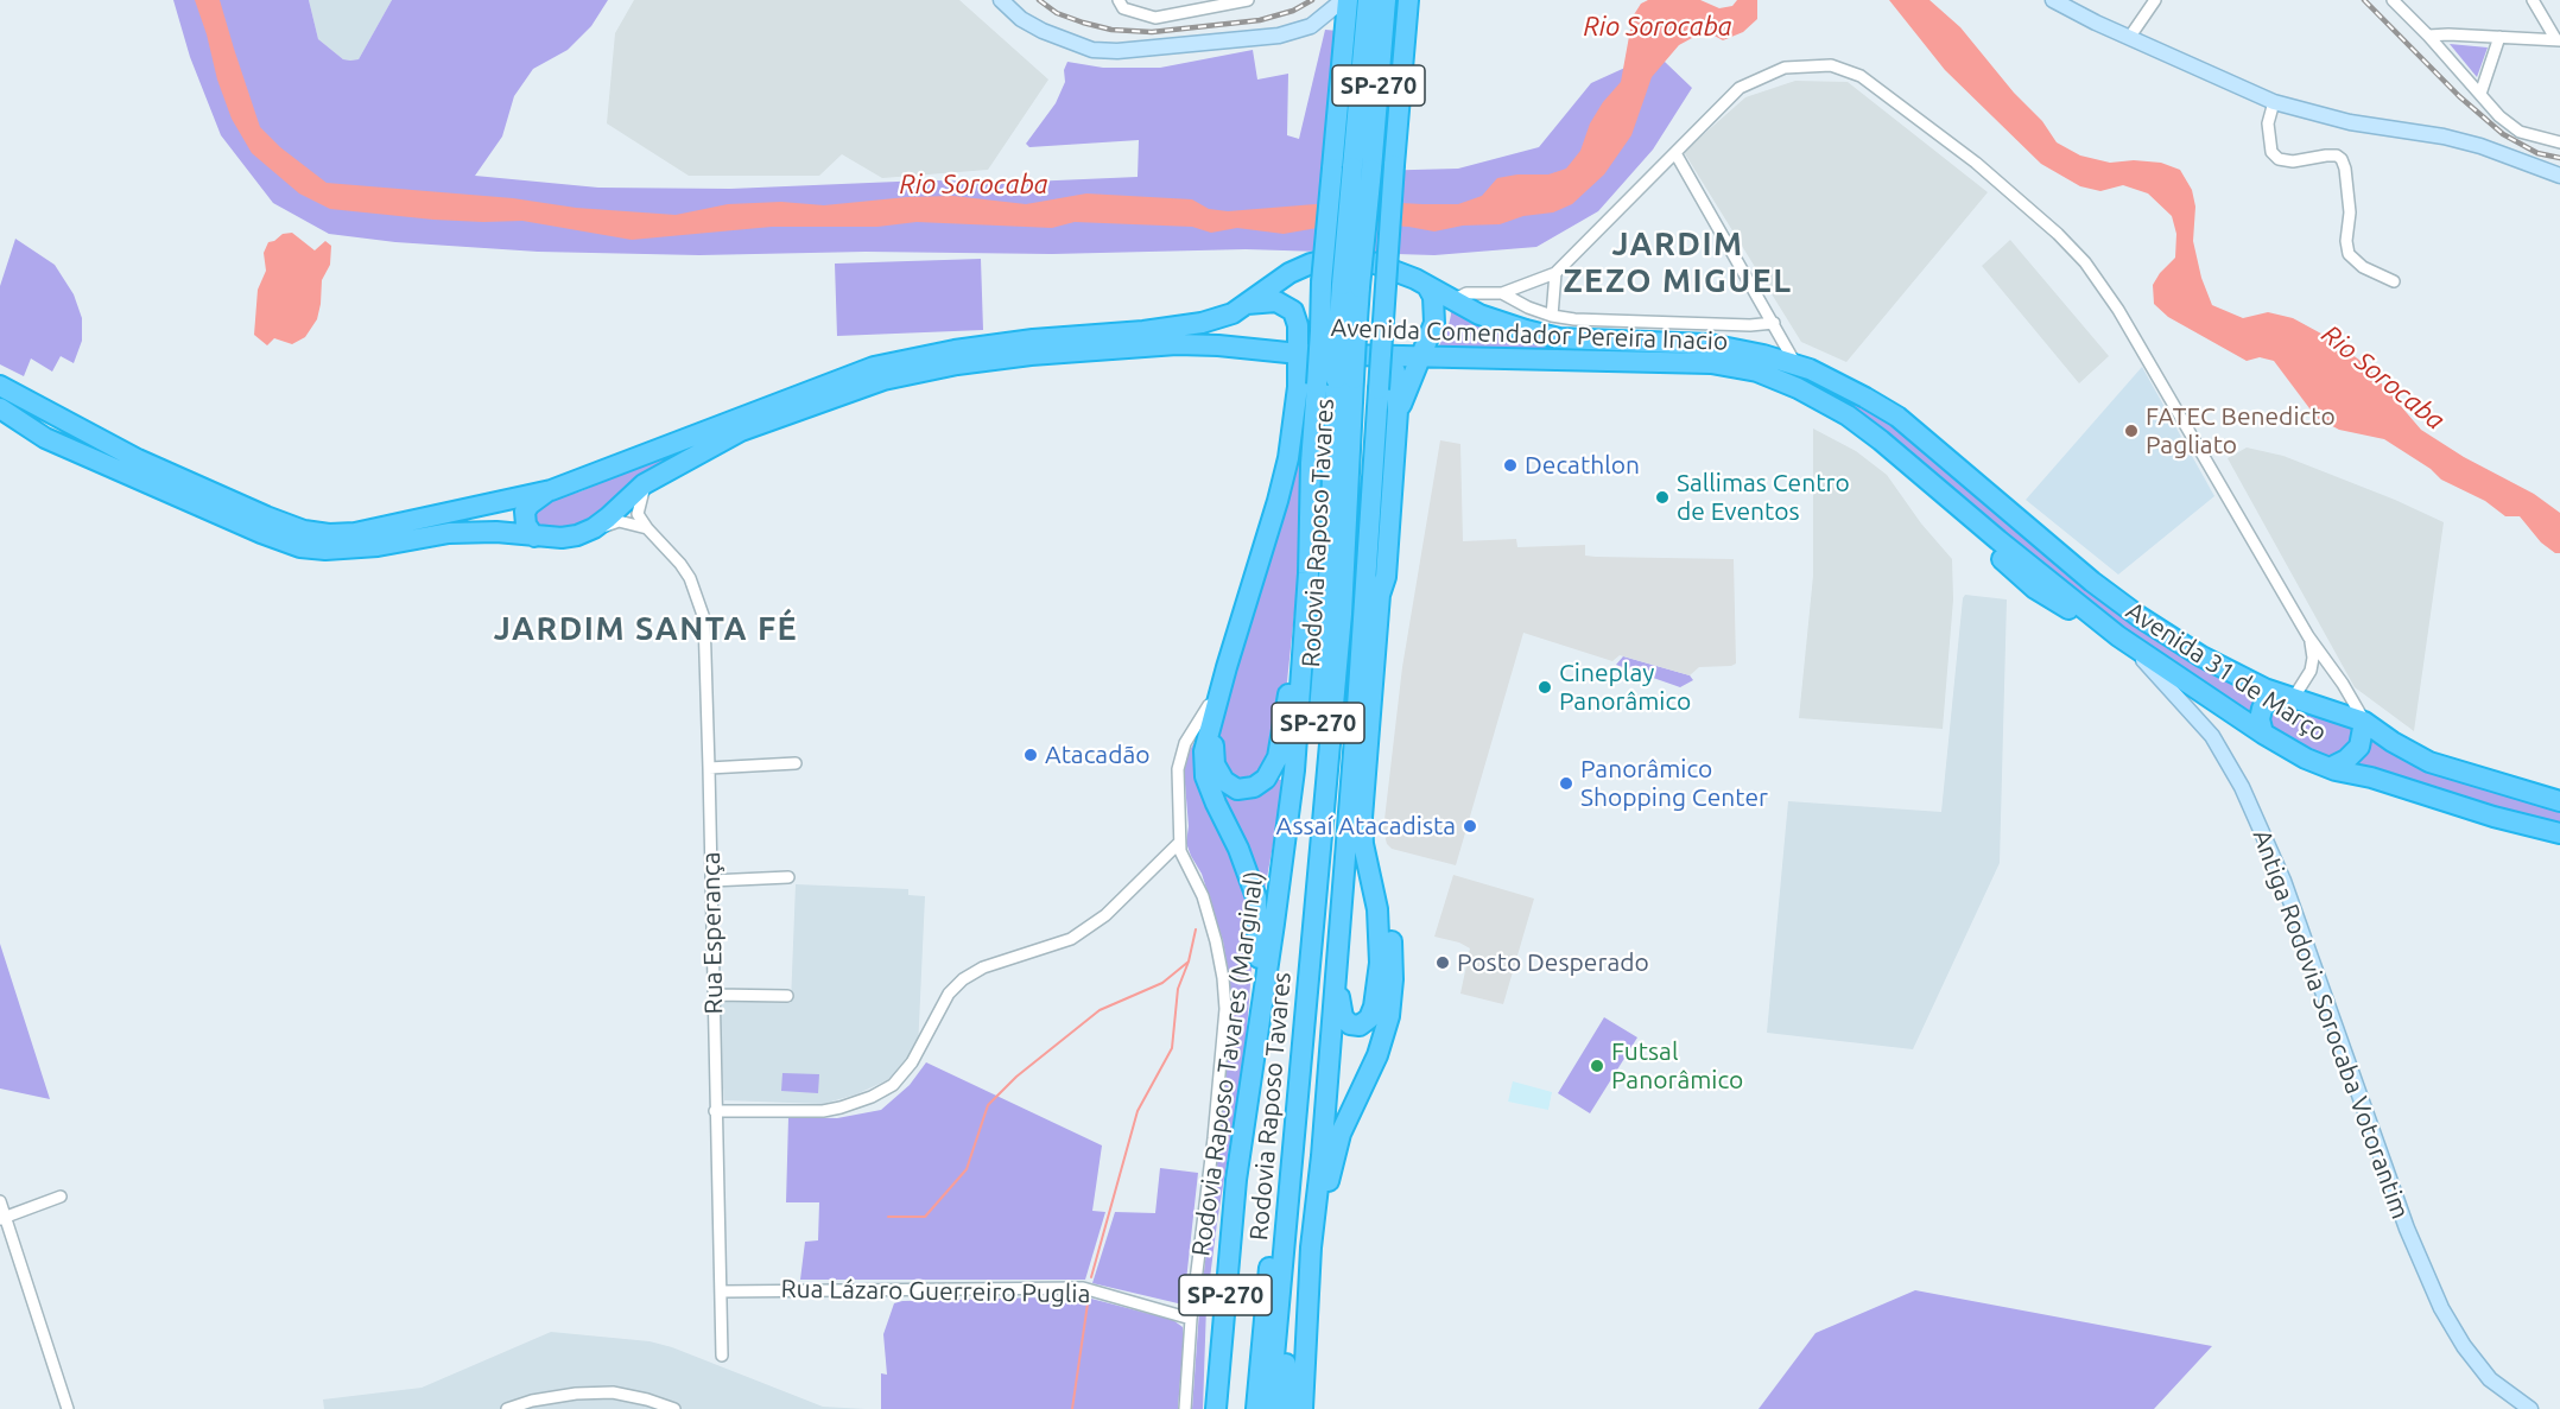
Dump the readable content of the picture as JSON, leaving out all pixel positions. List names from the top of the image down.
{
  "streets": {
    "highway": [
      "SP-270",
      "Avenida Comendador Pereira Inacio",
      "Rodovia Raposo Tavares",
      "Avenida 31 de Março",
      "Rodovia Raposo Tavares (Marginal)"
    ],
    "main road": ["Antiga Rodovia Sorocaba Votorantim"],
    "street": ["Rua Esperança", "Rua Lázaro Guerreiro Puglia"]
  },
  "crossings": [
    ["Avenida Comendador Pereira Inacio", "Avenida 31 de Março"],
    ["Rodovia Raposo Tavares", "Rodovia Raposo Tavares (Marginal)"],
    ["Avenida 31 de Março", "Antiga Rodovia Sorocaba Votorantim"],
    ["Rua Esperança", "Rua Lázaro Guerreiro Puglia"]
  ],
  "districts": ["JARDIM ZEZO MIGUEL", "JARDIM SANTA FÉ"],
  "water": ["Rio Sorocaba"],
  "places": [
    "FATEC Benedicto Pagliato",
    "Decathlon",
    "Sallimas Centro de Eventos",
    "Cineplay Panorâmico",
    "Atacadão",
    "Panorâmico Shopping Center",
    "Assaí Atacadista",
    "Posto Desperado",
    "Futsal Panorâmico"
  ]
}
